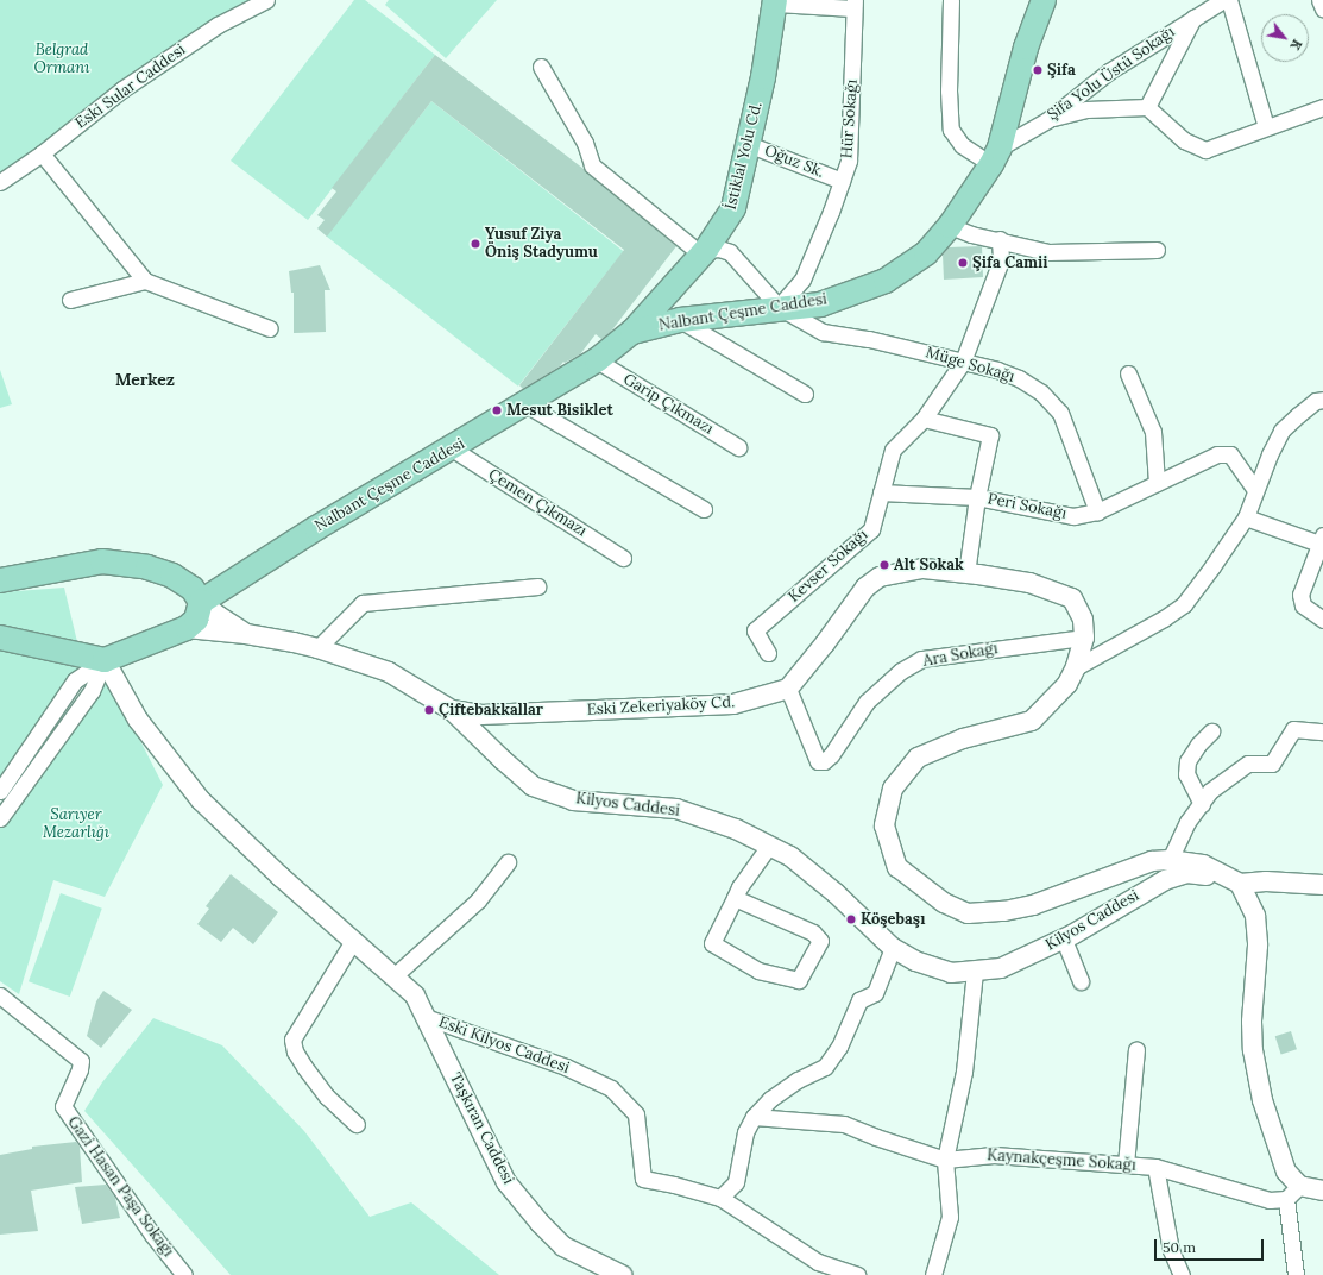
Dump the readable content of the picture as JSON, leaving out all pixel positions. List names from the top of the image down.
{
  "streets": {
    "main road": ["İstiklal Yolu Cd.", "Nalbant Çeşme Caddesi"],
    "street": [
      "Şifa Yolu Üstü Sokağı",
      "Eski Sular Caddesi",
      "Hür Sokağı",
      "Oğuz Sk.",
      "Müge Sokağı",
      "Garip Çıkmazı",
      "Çemen Çıkmazı",
      "Peri Sokağı",
      "Kevser Sokağı",
      "Ara Sokağı",
      "Eski Zekeriyaköy Cd.",
      "Kilyos Caddesi",
      "Eski Kilyos Caddesi",
      "Taşkıran Caddesi",
      "Kaynakçeşme Sokağı",
      "Gazi Hasan Paşa Sokağı"
    ]
  },
  "crossings": [
    ["Şifa Yolu Üstü Sokağı", "Nalbant Çeşme Caddesi"],
    ["Hür Sokağı", "Oğuz Sk."],
    ["Hür Sokağı", "Nalbant Çeşme Caddesi"],
    ["Hür Sokağı", "Müge Sokağı"],
    ["İstiklal Yolu Cd.", "Oğuz Sk."],
    ["İstiklal Yolu Cd.", "Nalbant Çeşme Caddesi"],
    ["İstiklal Yolu Cd.", "Müge Sokağı"],
    ["Nalbant Çeşme Caddesi", "Müge Sokağı"],
    ["Nalbant Çeşme Caddesi", "Garip Çıkmazı"],
    ["Nalbant Çeşme Caddesi", "Çemen Çıkmazı"],
    ["Müge Sokağı", "Peri Sokağı"],
    ["Müge Sokağı", "Kevser Sokağı"],
    ["Peri Sokağı", "Kevser Sokağı"],
    ["Ara Sokağı", "Eski Zekeriyaköy Cd."],
    ["Eski Zekeriyaköy Cd.", "Kilyos Caddesi"],
    ["Eski Kilyos Caddesi", "Taşkıran Caddesi"]
  ],
  "districts": ["Merkez"],
  "parks": ["Belgrad Ormanı", "Sarıyer Mezarlığı"],
  "places": [
    "Şifa",
    "Yusuf Ziya Öniş Stadyumu",
    "Şifa Camii",
    "Mesut Bisiklet",
    "Alt Sokak",
    "Çiftebakkallar",
    "Köşebaşı"
  ],
  "scale_bar": "50 m",
  "north": "bottom right"
}
